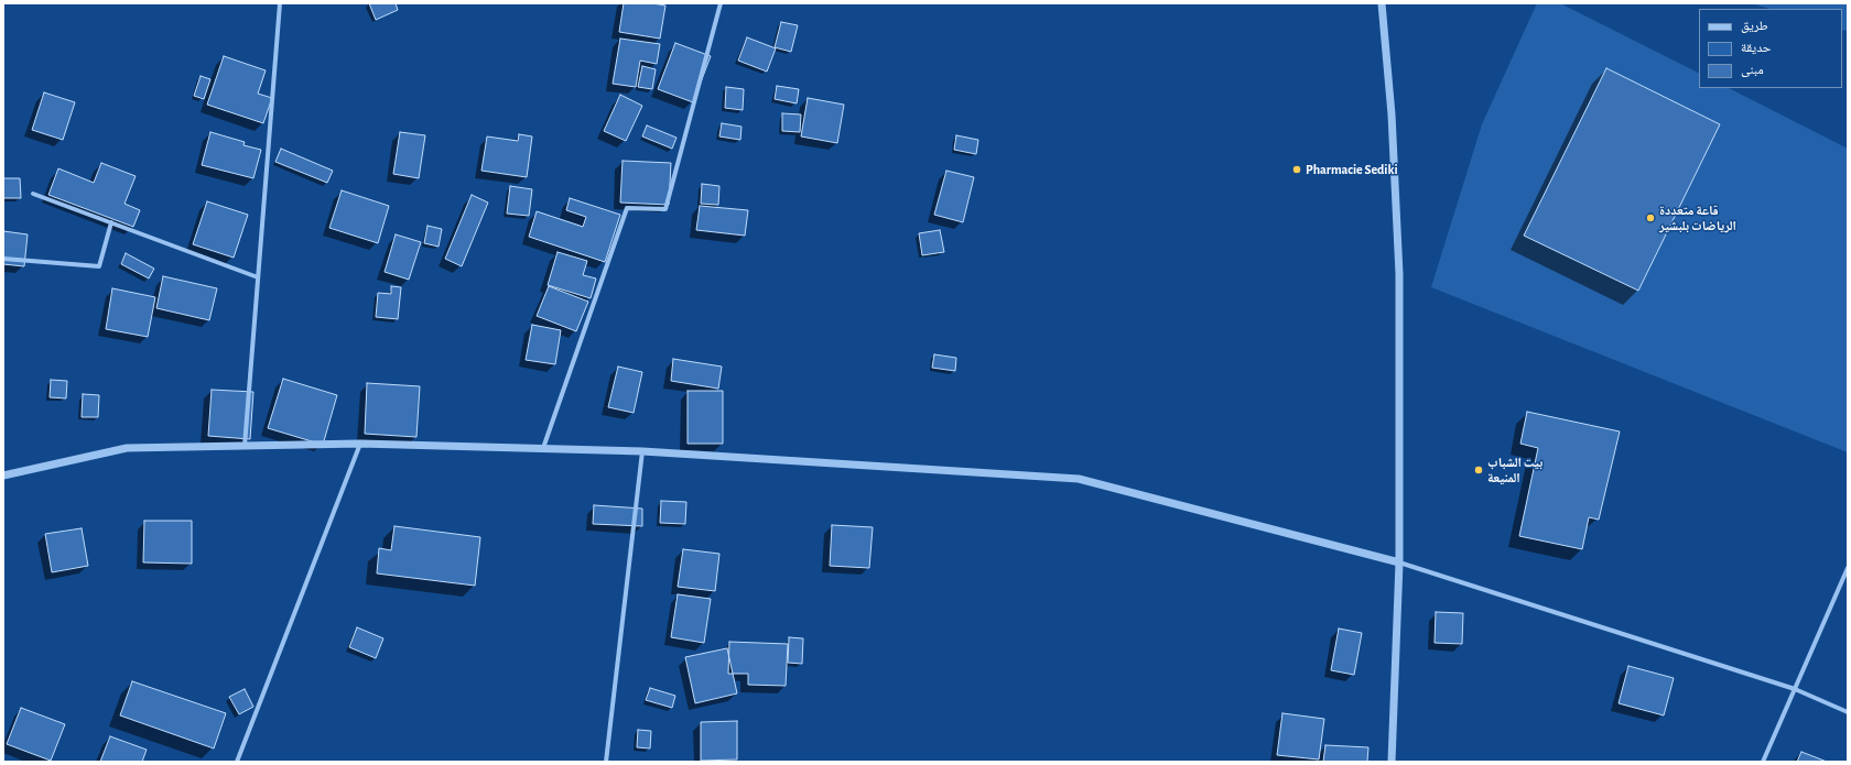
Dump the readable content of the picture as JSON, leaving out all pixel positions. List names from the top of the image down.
{
  "places": ["Pharmacie Sediki", "قاعة متعددة الرياضات بلبشير", "بيت الشباب المنيعة"],
  "legend": ["طريق", "حديقة", "مبنى"]
}
